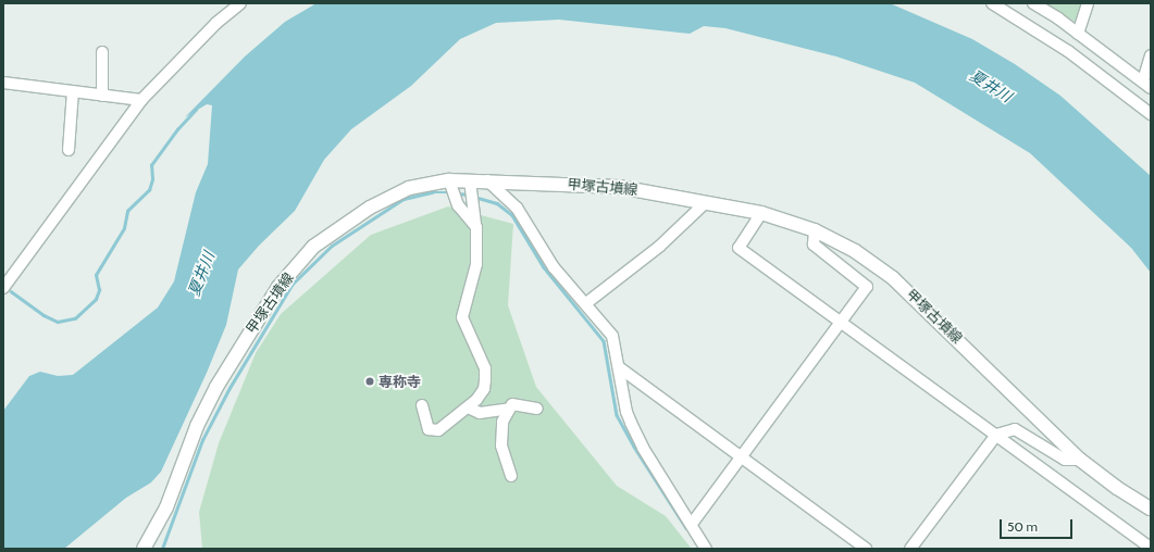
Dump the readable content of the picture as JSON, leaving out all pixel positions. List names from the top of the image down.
{
  "streets": {
    "main road": ["甲塚古墳線"]
  },
  "water": ["夏井川"],
  "places": ["専称寺"],
  "scale_bar": "50 m"
}
